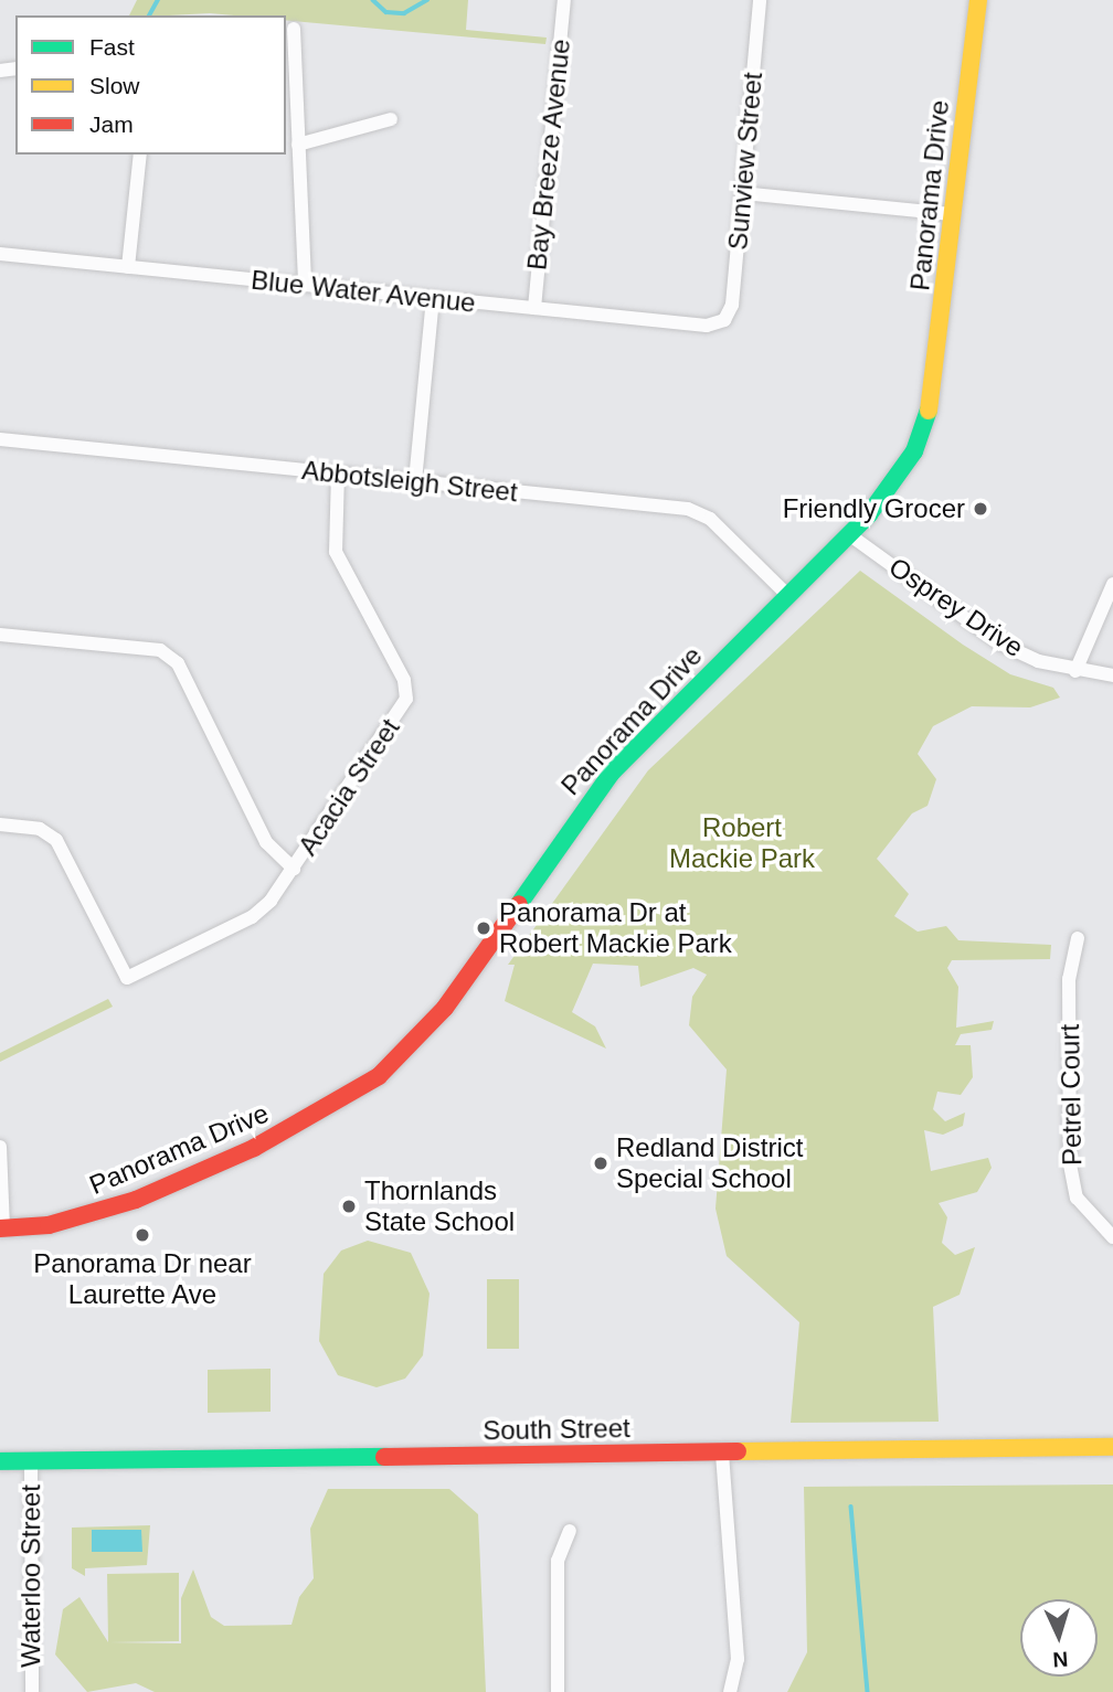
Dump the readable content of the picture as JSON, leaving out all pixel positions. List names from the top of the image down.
{
  "streets": {
    "street": [
      "Bay Breeze Avenue",
      "Sunview Street",
      "Panorama Drive",
      "Blue Water Avenue",
      "Abbotsleigh Street",
      "Osprey Drive",
      "Acacia Street",
      "Petrel Court",
      "South Street",
      "Waterloo Street"
    ]
  },
  "crossings": [
    ["Bay Breeze Avenue", "Blue Water Avenue"],
    ["Sunview Street", "Blue Water Avenue"],
    ["Panorama Drive", "Abbotsleigh Street"],
    ["Panorama Drive", "Osprey Drive"],
    ["Abbotsleigh Street", "Acacia Street"],
    ["South Street", "Waterloo Street"]
  ],
  "parks": ["Robert Mackie Park"],
  "places": [
    "Friendly Grocer",
    "Panorama Dr at Robert Mackie Park",
    "Redland District Special School",
    "Thornlands State School",
    "Panorama Dr near Laurette Ave"
  ],
  "legend": ["Fast", "Slow", "Jam"],
  "north": "bottom"
}
